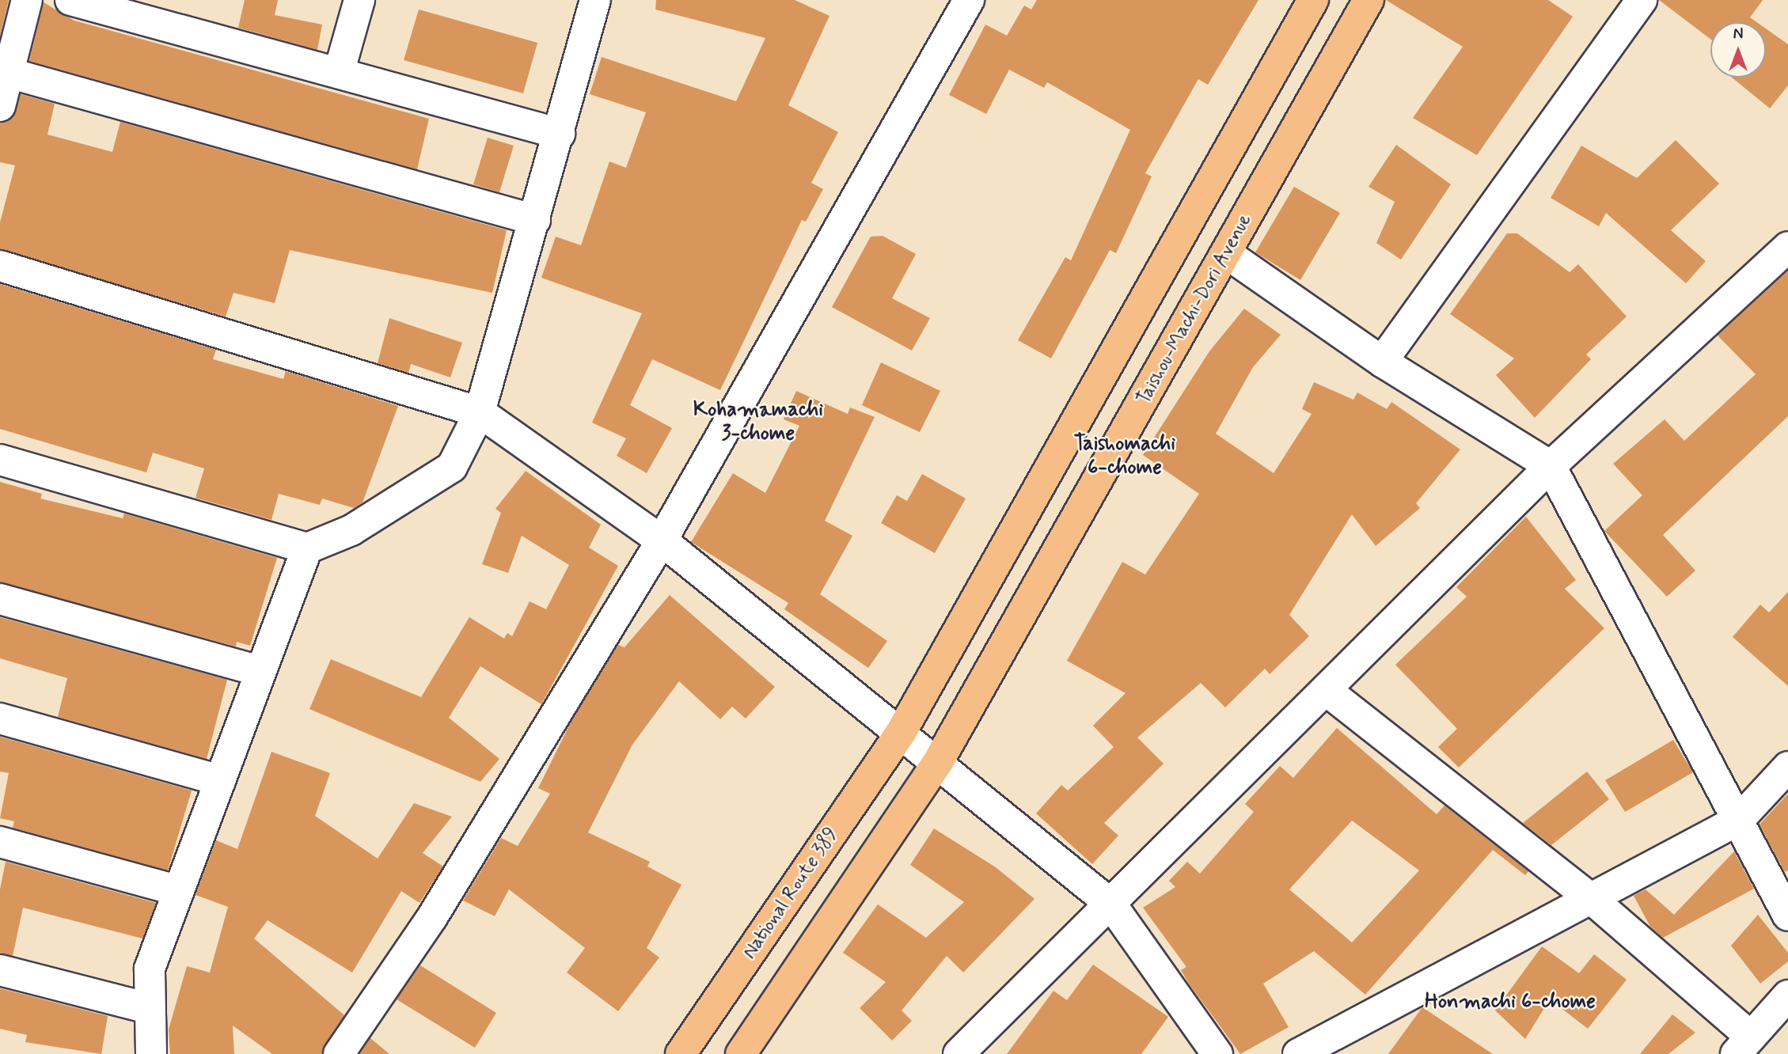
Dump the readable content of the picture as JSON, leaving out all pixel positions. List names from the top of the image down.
{
  "streets": {
    "highway": ["Taishou-Machi-Dori Avenue", "National Route 389"]
  },
  "districts": ["Kohamamachi 3-chome", "Taishomachi 6-chome", "Honmachi 6-chome"],
  "north": "top"
}
